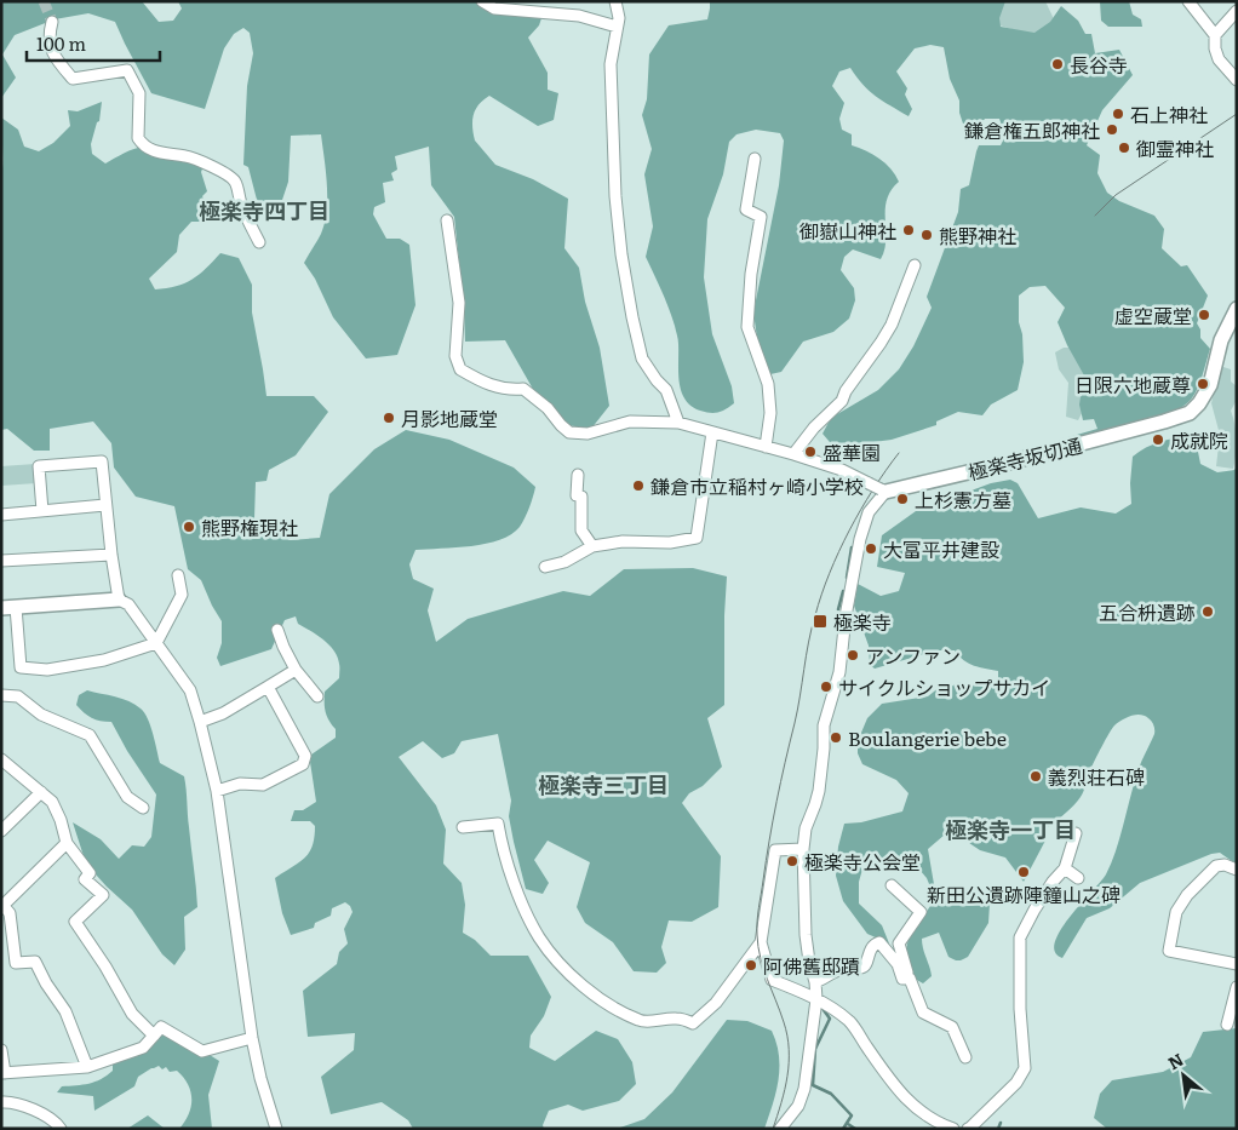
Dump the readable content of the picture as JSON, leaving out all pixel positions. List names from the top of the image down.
{
  "streets": {
    "street": ["極楽寺坂切通"]
  },
  "districts": ["極楽寺四丁目", "極楽寺三丁目", "極楽寺一丁目"],
  "places": {
    "other": [
      "長谷寺",
      "石上神社",
      "鎌倉権五郎神社",
      "御霊神社",
      "御嶽山神社",
      "熊野神社",
      "虚空蔵堂",
      "日限六地蔵尊",
      "月影地蔵堂",
      "成就院",
      "盛華園",
      "鎌倉市立稲村ヶ崎小学校",
      "上杉憲方墓",
      "熊野権現社",
      "大富平井建設",
      "五合枡遺跡",
      "アンファン",
      "サイクルショップサカイ",
      "Boulangerie bebe",
      "義烈荘石碑",
      "極楽寺公会堂",
      "新田公遺跡陣鐘山之碑",
      "阿佛舊邸蹟"
    ],
    "transit": ["極楽寺"]
  },
  "scale_bar": "100 m",
  "north": "top left"
}
